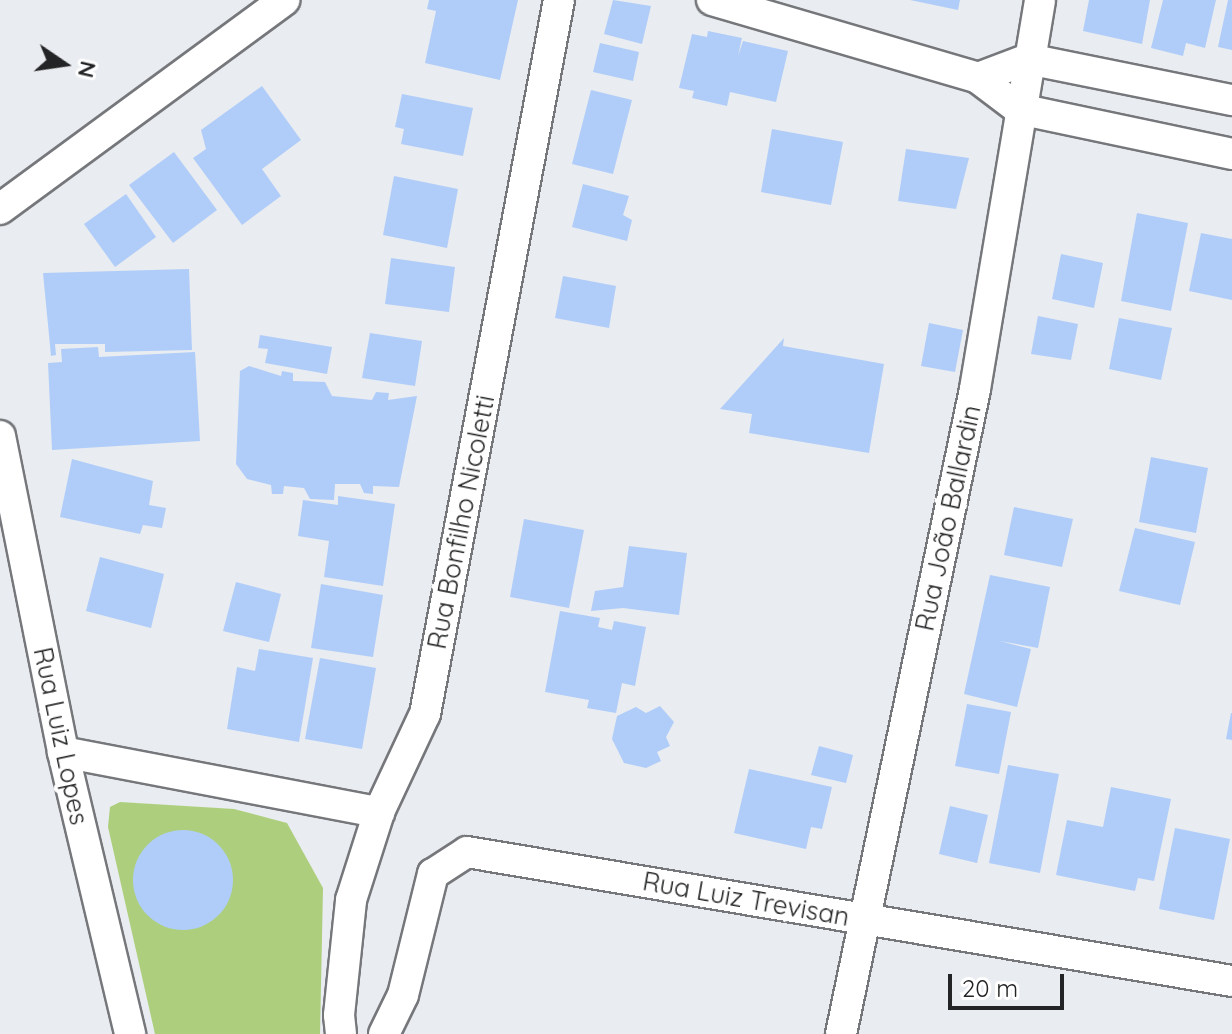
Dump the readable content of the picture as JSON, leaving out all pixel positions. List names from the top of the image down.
{
  "streets": {
    "street": [
      "Rua João Ballardin",
      "Rua Bonfilho Nicoletti",
      "Rua Luiz Lopes",
      "Rua Luiz Trevisan"
    ]
  },
  "crossings": [
    ["Rua João Ballardin", "Rua Luiz Trevisan"]
  ],
  "scale_bar": "20 m",
  "north": "right"
}
